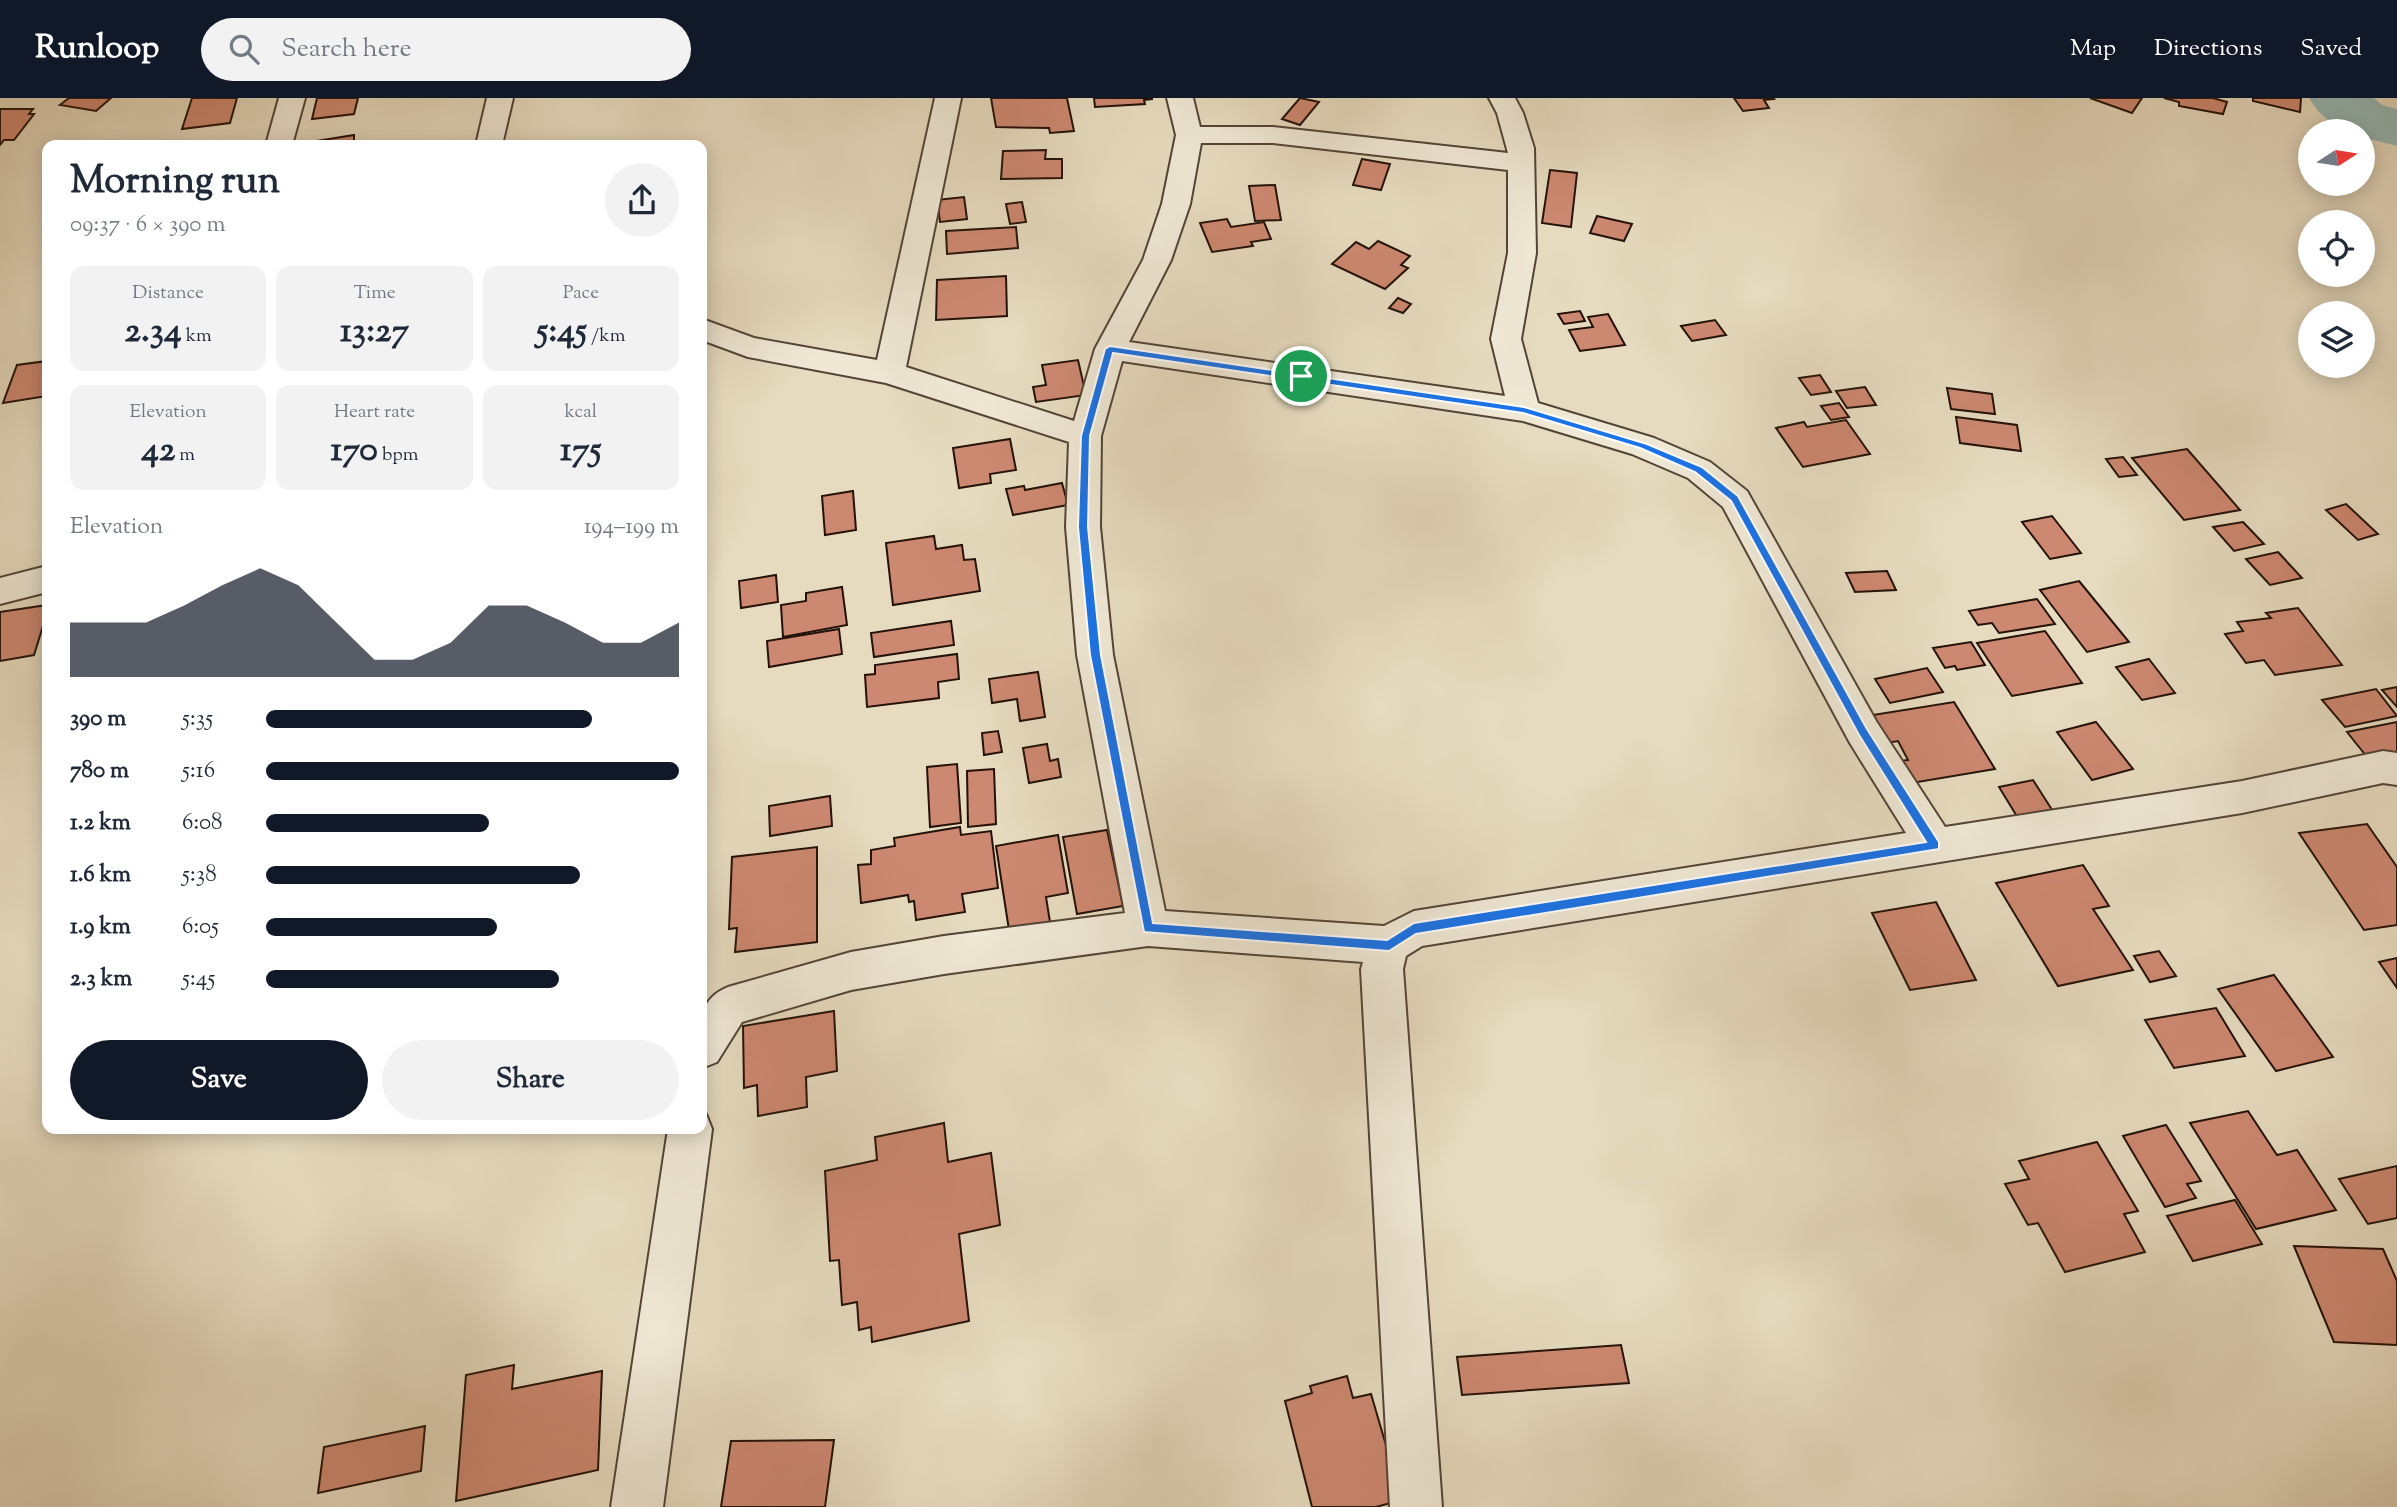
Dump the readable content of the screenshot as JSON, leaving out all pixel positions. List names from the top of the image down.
{
  "north": "right",
  "page": {
    "header": "Runloop",
    "search": "Search here",
    "nav": ["Map", "Directions", "Saved"],
    "heading": ["Morning run", "09:37 · 6 × 390 m"],
    "stats": [
      ["Distance", "2.34 km"],
      ["Time", "13:27"],
      ["Pace", "5:45 /km"],
      ["Elevation", "42 m"],
      ["Heart rate", "170 bpm"],
      ["kcal", "175"]
    ],
    "chart": ["Elevation", "194–199 m"],
    "list": [
      {
        "name": "390 m",
        "note": "5:35"
      },
      {
        "name": "780 m",
        "note": "5:16"
      },
      {
        "name": "1.2 km",
        "note": "6:08"
      },
      {
        "name": "1.6 km",
        "note": "5:38"
      },
      {
        "name": "1.9 km",
        "note": "6:05"
      },
      {
        "name": "2.3 km",
        "note": "5:45"
      }
    ],
    "buttons": ["Save", "Share"]
  }
}
